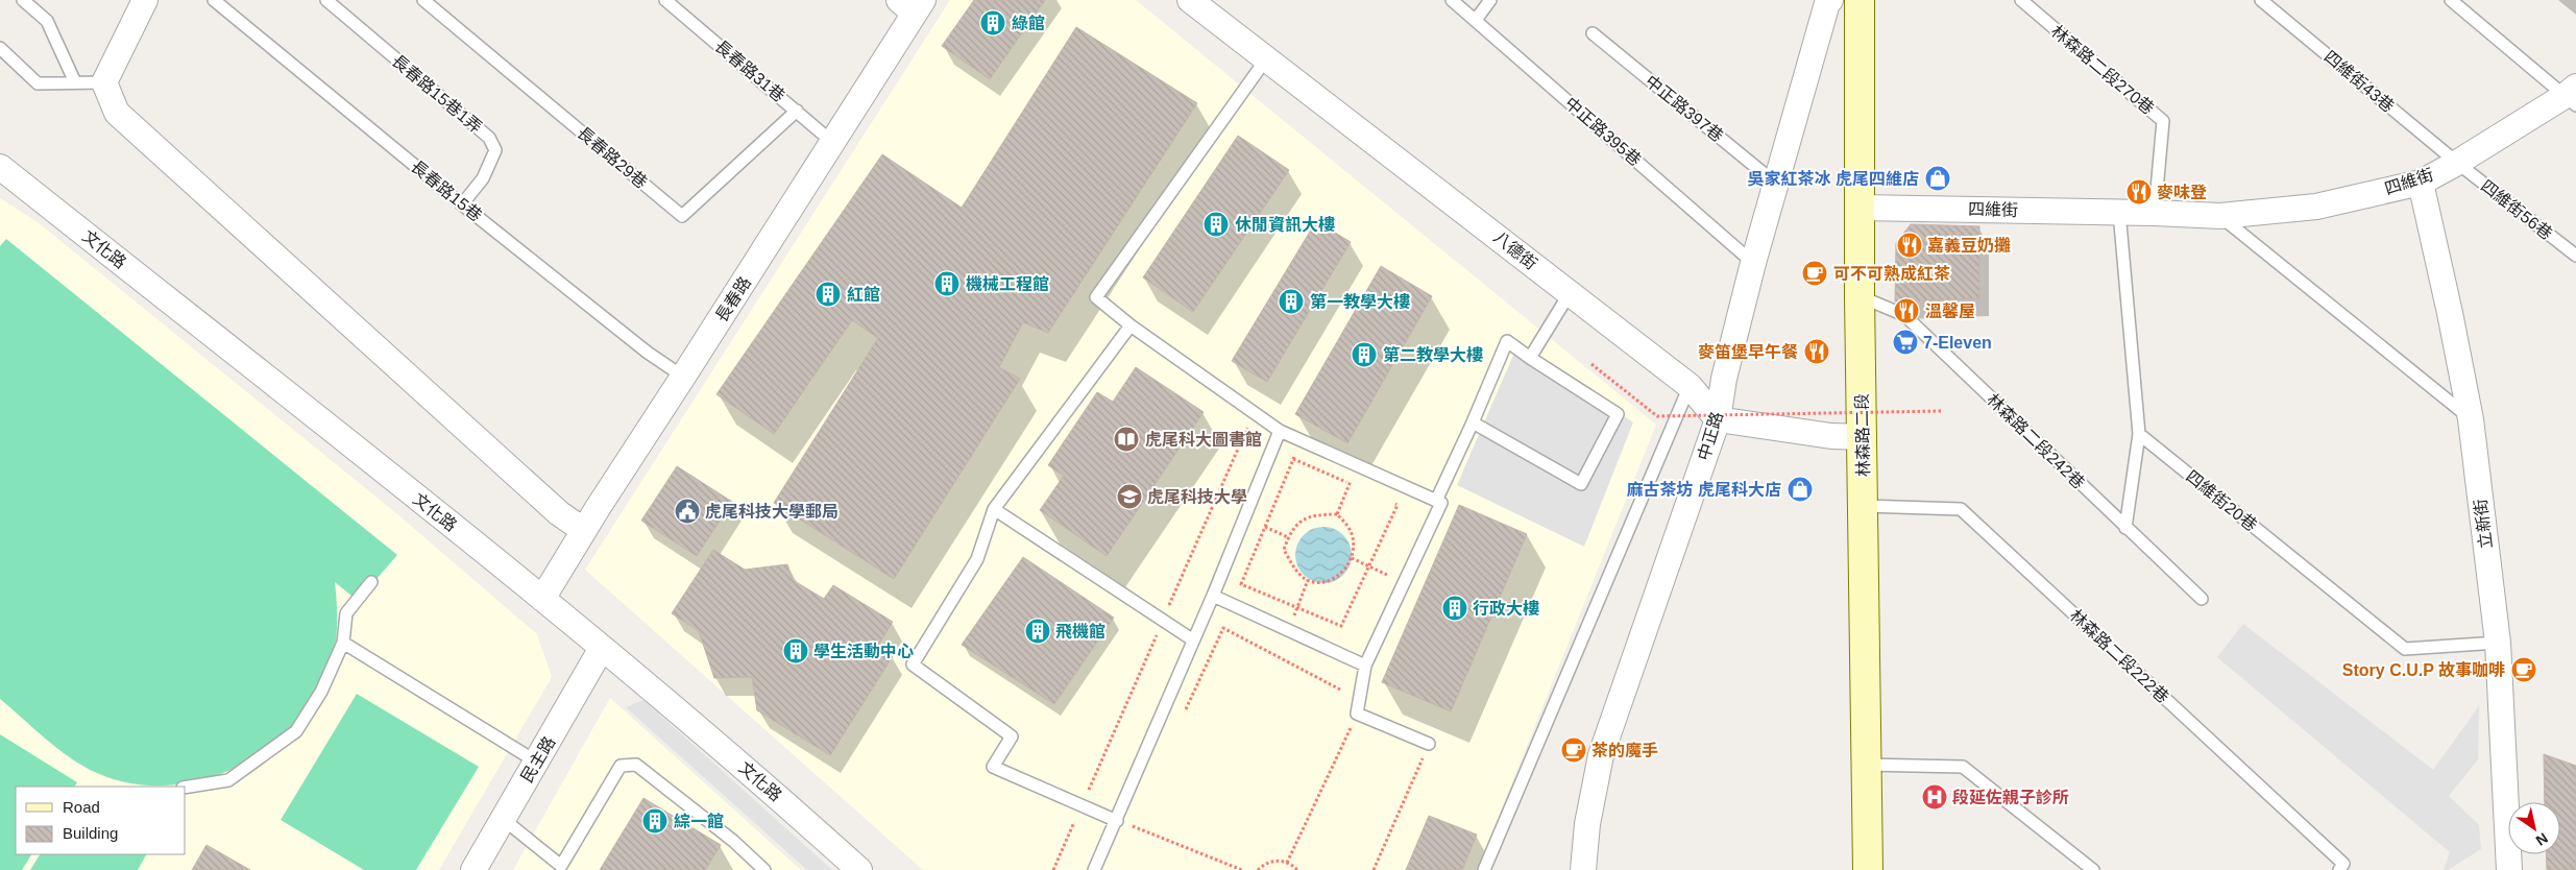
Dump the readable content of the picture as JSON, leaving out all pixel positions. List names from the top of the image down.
{
  "streets": {
    "main road": ["林森路二段"],
    "street": [
      "四維街",
      "文化路",
      "八德街",
      "長春路",
      "中正路",
      "立新街",
      "民主路"
    ],
    "lane": [
      "林森路二段270巷",
      "長春路31巷",
      "四維街43巷",
      "長春路15巷1弄",
      "中正路397巷",
      "中正路395巷",
      "長春路29巷",
      "長春路15巷",
      "四維街56巷",
      "林森路二段242巷",
      "四維街20巷",
      "林森路二段222巷"
    ]
  },
  "crossings": [
    ["林森路二段270巷", "四維街"],
    ["長春路31巷", "長春路29巷"],
    ["長春路31巷", "長春路"],
    ["四維街43巷", "四維街"],
    ["四維街43巷", "四維街56巷"],
    ["長春路15巷1弄", "長春路15巷"],
    ["中正路397巷", "中正路"],
    ["中正路395巷", "中正路"],
    ["四維街", "四維街56巷"],
    ["四維街", "林森路二段"],
    ["四維街", "立新街"],
    ["長春路15巷", "長春路"],
    ["文化路", "長春路"],
    ["文化路", "民主路"],
    ["八德街", "中正路"],
    ["林森路二段", "林森路二段242巷"],
    ["林森路二段", "林森路二段222巷"],
    ["四維街20巷", "立新街"]
  ],
  "places": {
    "building": [
      "綠館",
      "休閒資訊大樓",
      "機械工程館",
      "紅館",
      "第一教學大樓",
      "第二教學大樓",
      "行政大樓",
      "飛機館",
      "學生活動中心",
      "綜一館"
    ],
    "shop": ["吳家紅茶冰 虎尾四維店", "麻古茶坊 虎尾科大店"],
    "restaurant": [
      "麥味登",
      "嘉義豆奶攤",
      "溫馨屋",
      "麥笛堡早午餐"
    ],
    "cafe": ["可不可熟成紅茶", "Story C.U.P 故事咖啡", "茶的魔手"],
    "supermarket": ["7-Eleven"],
    "library": ["虎尾科大圖書館"],
    "school or university": ["虎尾科技大學"],
    "public building": ["虎尾科技大學郵局"],
    "hospital": ["段延佐親子診所"]
  },
  "legend": ["Road", "Building"],
  "north": "bottom right"
}
